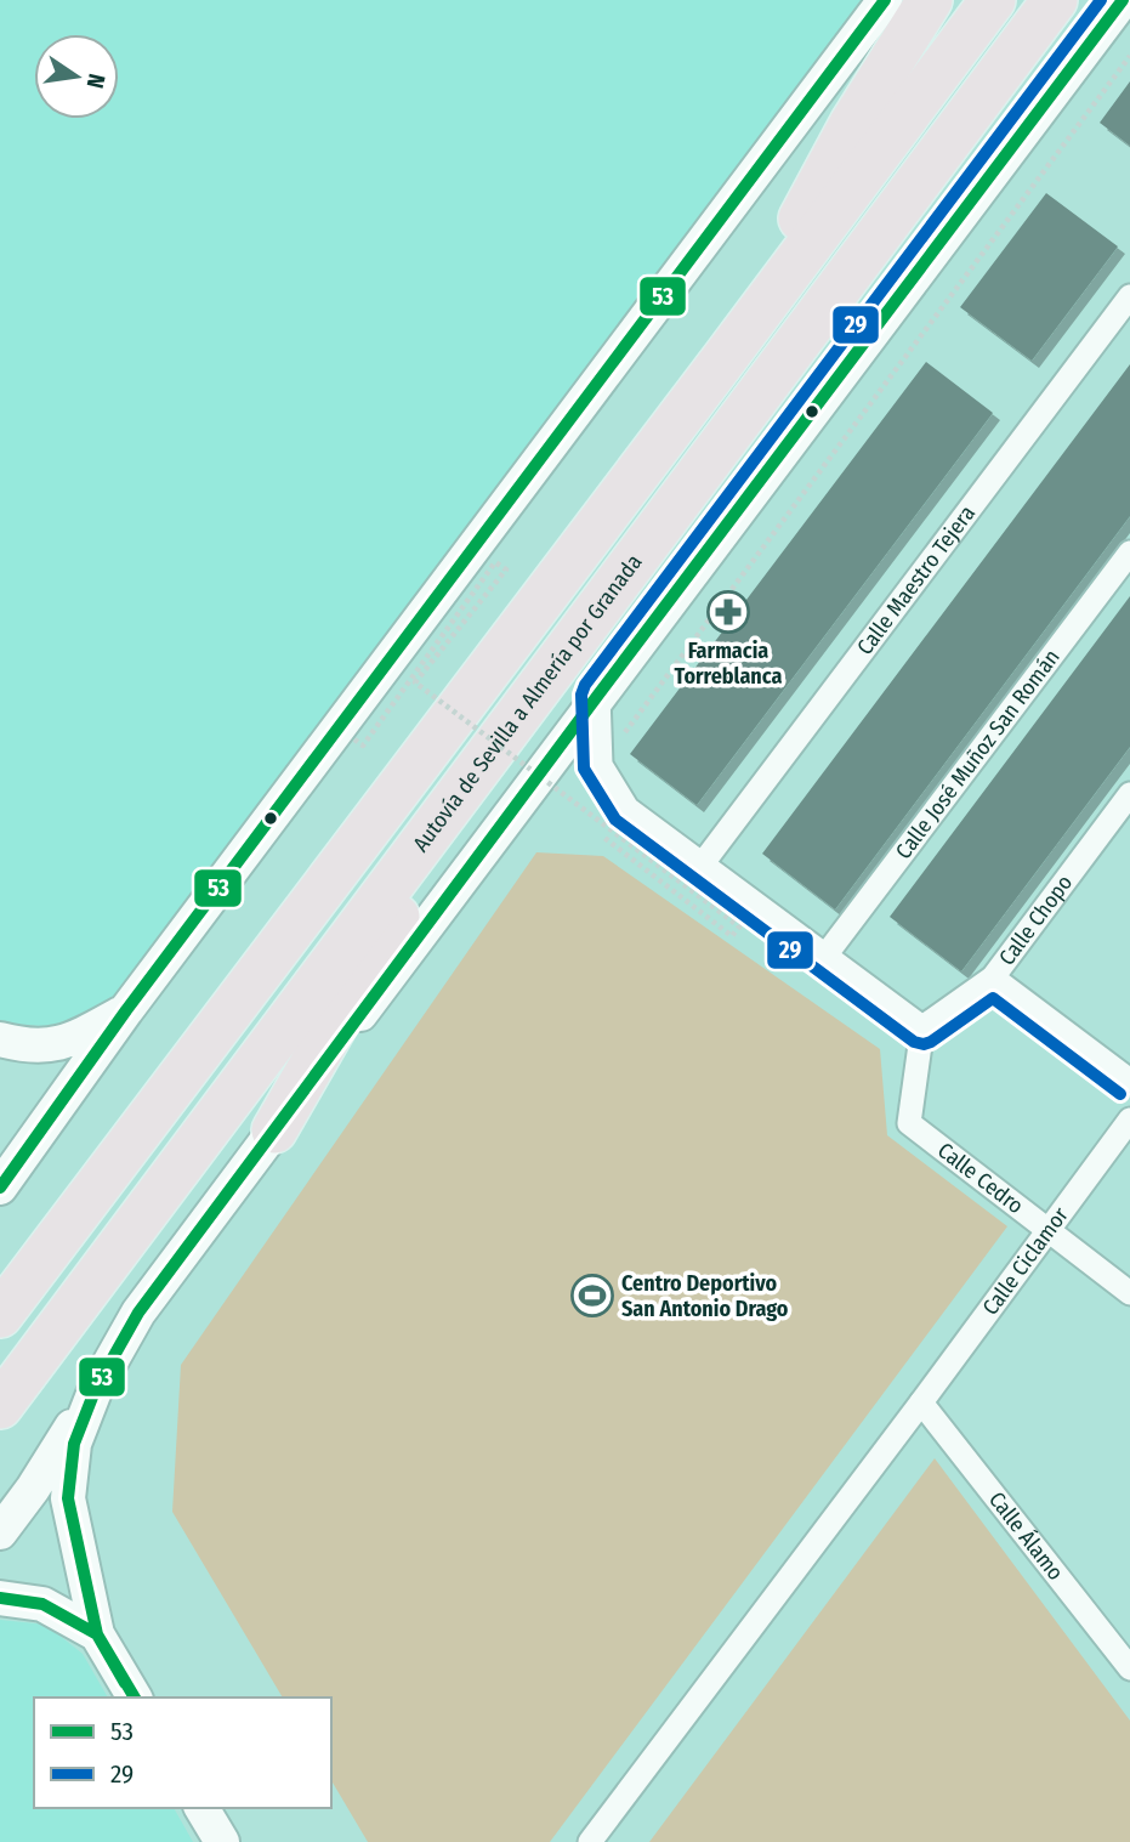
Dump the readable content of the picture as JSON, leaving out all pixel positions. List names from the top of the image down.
{
  "streets": {
    "highway": ["Autovía de Sevilla a Almería por Granada"],
    "street": [
      "Calle Maestro Tejera",
      "Calle José Muñoz San Román",
      "Calle Chopo",
      "Calle Cedro",
      "Calle Ciclamor",
      "Calle Álamo"
    ]
  },
  "crossings": [
    ["Calle Chopo", "Calle Cedro"],
    ["Calle Cedro", "Calle Ciclamor"],
    ["Calle Ciclamor", "Calle Álamo"]
  ],
  "places": {
    "pharmacy": ["Farmacia Torreblanca"],
    "sports": ["Centro Deportivo San Antonio Drago"]
  },
  "lines": ["transit line 53", "transit line 29"],
  "legend": ["53", "29"],
  "north": "right"
}
